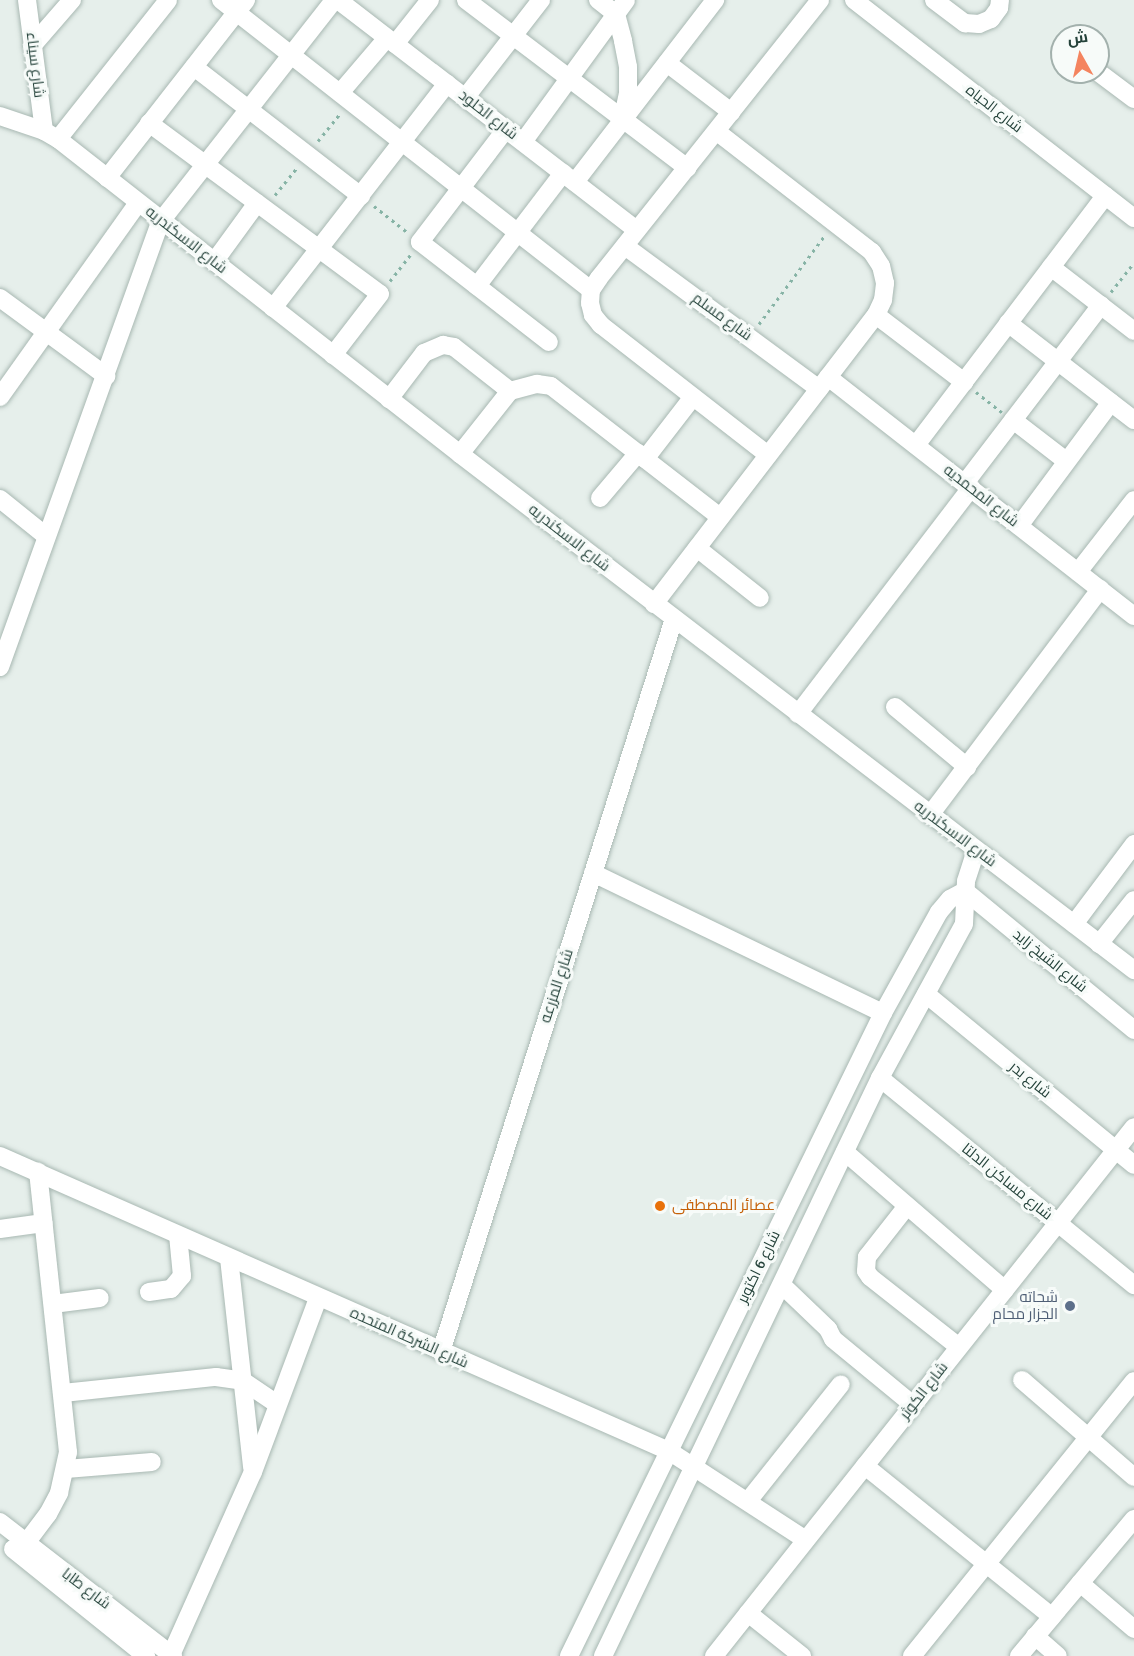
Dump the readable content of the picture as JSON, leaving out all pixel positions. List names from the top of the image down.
{
  "streets": {
    "street": [
      "شارع سيناء",
      "شارع الحياه",
      "شارع الخلود",
      "شارع الاسكندريه",
      "شارع مسلم",
      "شارع المحمديه",
      "شارع الشيخ زايد",
      "شارع المزرعه",
      "شارع بدر",
      "شارع مساكن الدلتا",
      "شارع 6 اكتوبر",
      "شارع الشركة المتحده",
      "شارع الكوثر",
      "شارع طابا"
    ]
  },
  "crossings": [
    ["شارع سيناء", "شارع الاسكندريه"],
    ["شارع الاسكندريه", "شارع المزرعه"],
    ["شارع الاسكندريه", "شارع 6 اكتوبر"],
    ["شارع مسلم", "شارع المحمديه"],
    ["شارع الشيخ زايد", "شارع 6 اكتوبر"],
    ["شارع المزرعه", "شارع الشركة المتحده"],
    ["شارع بدر", "شارع 6 اكتوبر"],
    ["شارع بدر", "شارع الكوثر"],
    ["شارع مساكن الدلتا", "شارع 6 اكتوبر"],
    ["شارع مساكن الدلتا", "شارع الكوثر"],
    ["شارع 6 اكتوبر", "شارع الشركة المتحده"],
    ["شارع الشركة المتحده", "شارع الكوثر"]
  ],
  "places": ["عصائر المصطفى", "شحاته الجزار محام"],
  "north": "top"
}
